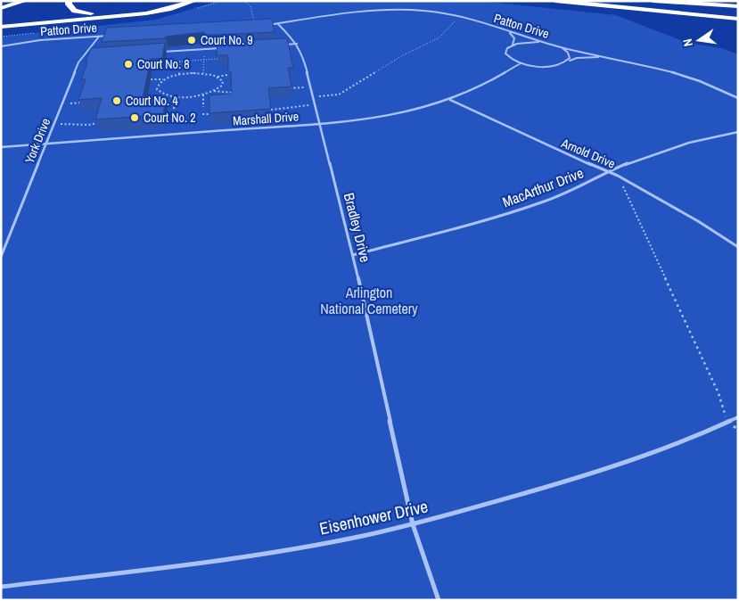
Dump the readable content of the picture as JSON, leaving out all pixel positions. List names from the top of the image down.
{
  "streets": {
    "lane": [
      "Patton Drive",
      "Marshall Drive",
      "York Drive",
      "Arnold Drive",
      "MacArthur Drive",
      "Bradley Drive",
      "Eisenhower Drive"
    ]
  },
  "crossings": [
    ["Patton Drive", "York Drive"],
    ["Patton Drive", "Bradley Drive"],
    ["Marshall Drive", "York Drive"],
    ["Marshall Drive", "Arnold Drive"],
    ["Marshall Drive", "Bradley Drive"],
    ["Arnold Drive", "MacArthur Drive"],
    ["MacArthur Drive", "Bradley Drive"],
    ["Bradley Drive", "Eisenhower Drive"]
  ],
  "parks": ["Arlington National Cemetery"],
  "places": [
    "Court No. 9",
    "Court No. 8",
    "Court No. 4",
    "Court No. 2"
  ],
  "north": "left"
}
